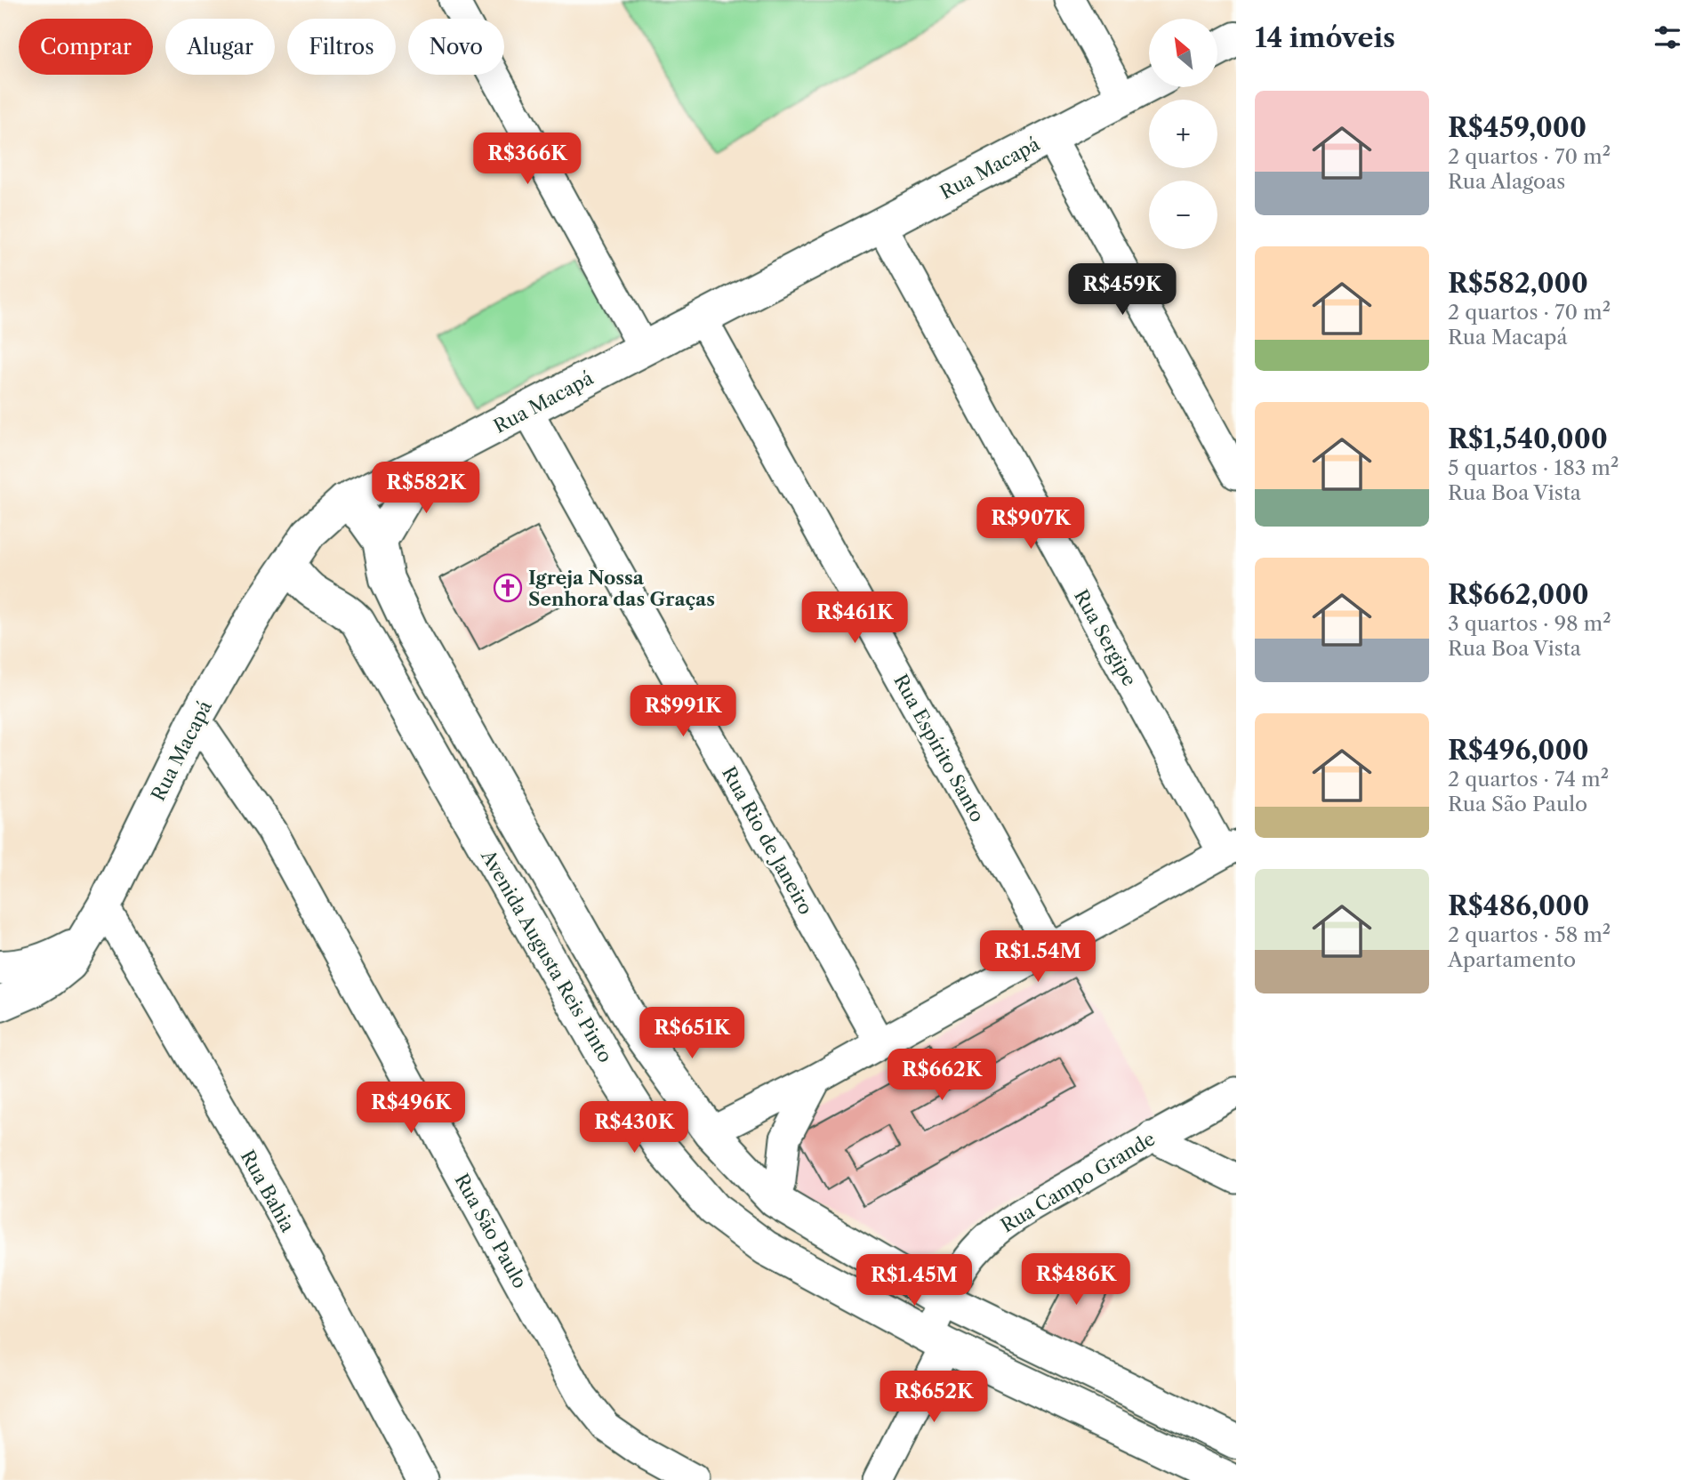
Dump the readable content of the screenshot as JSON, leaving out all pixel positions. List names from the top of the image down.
{
  "streets": {
    "street": [
      "Rua Macapá",
      "Rua Sergipe",
      "Rua Espírito Santo",
      "Rua Rio de Janeiro",
      "Avenida Augusta Reis Pinto",
      "Rua Campo Grande",
      "Rua Bahia",
      "Rua São Paulo"
    ]
  },
  "crossings": [
    ["Rua Macapá", "Rua Sergipe"],
    ["Rua Macapá", "Rua Espírito Santo"],
    ["Rua Macapá", "Rua Rio de Janeiro"],
    ["Rua Macapá", "Avenida Augusta Reis Pinto"],
    ["Rua Macapá", "Rua Bahia"],
    ["Rua Macapá", "Rua São Paulo"],
    ["Avenida Augusta Reis Pinto", "Rua Campo Grande"]
  ],
  "places": {
    "church": ["Igreja Nossa Senhora das Graças"]
  },
  "north": "top left",
  "page": {
    "heading": "14 imóveis",
    "map_buttons": ["+", "−"],
    "chip": [
      "Comprar",
      "Alugar",
      "Filtros",
      "Novo"
    ],
    "list": [
      {
        "name": "R$459,000",
        "note": "2 quartos · 70 m² · Rua Alagoas"
      },
      {
        "name": "R$582,000",
        "note": "2 quartos · 70 m² · Rua Macapá"
      },
      {
        "name": "R$1,540,000",
        "note": "5 quartos · 183 m² · Rua Boa Vista"
      },
      {
        "name": "R$662,000",
        "note": "3 quartos · 98 m² · Rua Boa Vista"
      },
      {
        "name": "R$496,000",
        "note": "2 quartos · 74 m² · Rua São Paulo"
      },
      {
        "name": "R$486,000",
        "note": "2 quartos · 58 m² · Apartamento"
      }
    ],
    "price": [
      "R$366K",
      "R$459K",
      "R$582K",
      "R$907K",
      "R$461K",
      "R$991K",
      "R$1.54M",
      "R$651K",
      "R$662K",
      "R$496K",
      "R$430K",
      "R$486K",
      "R$1.45M",
      "R$652K"
    ]
  }
}
